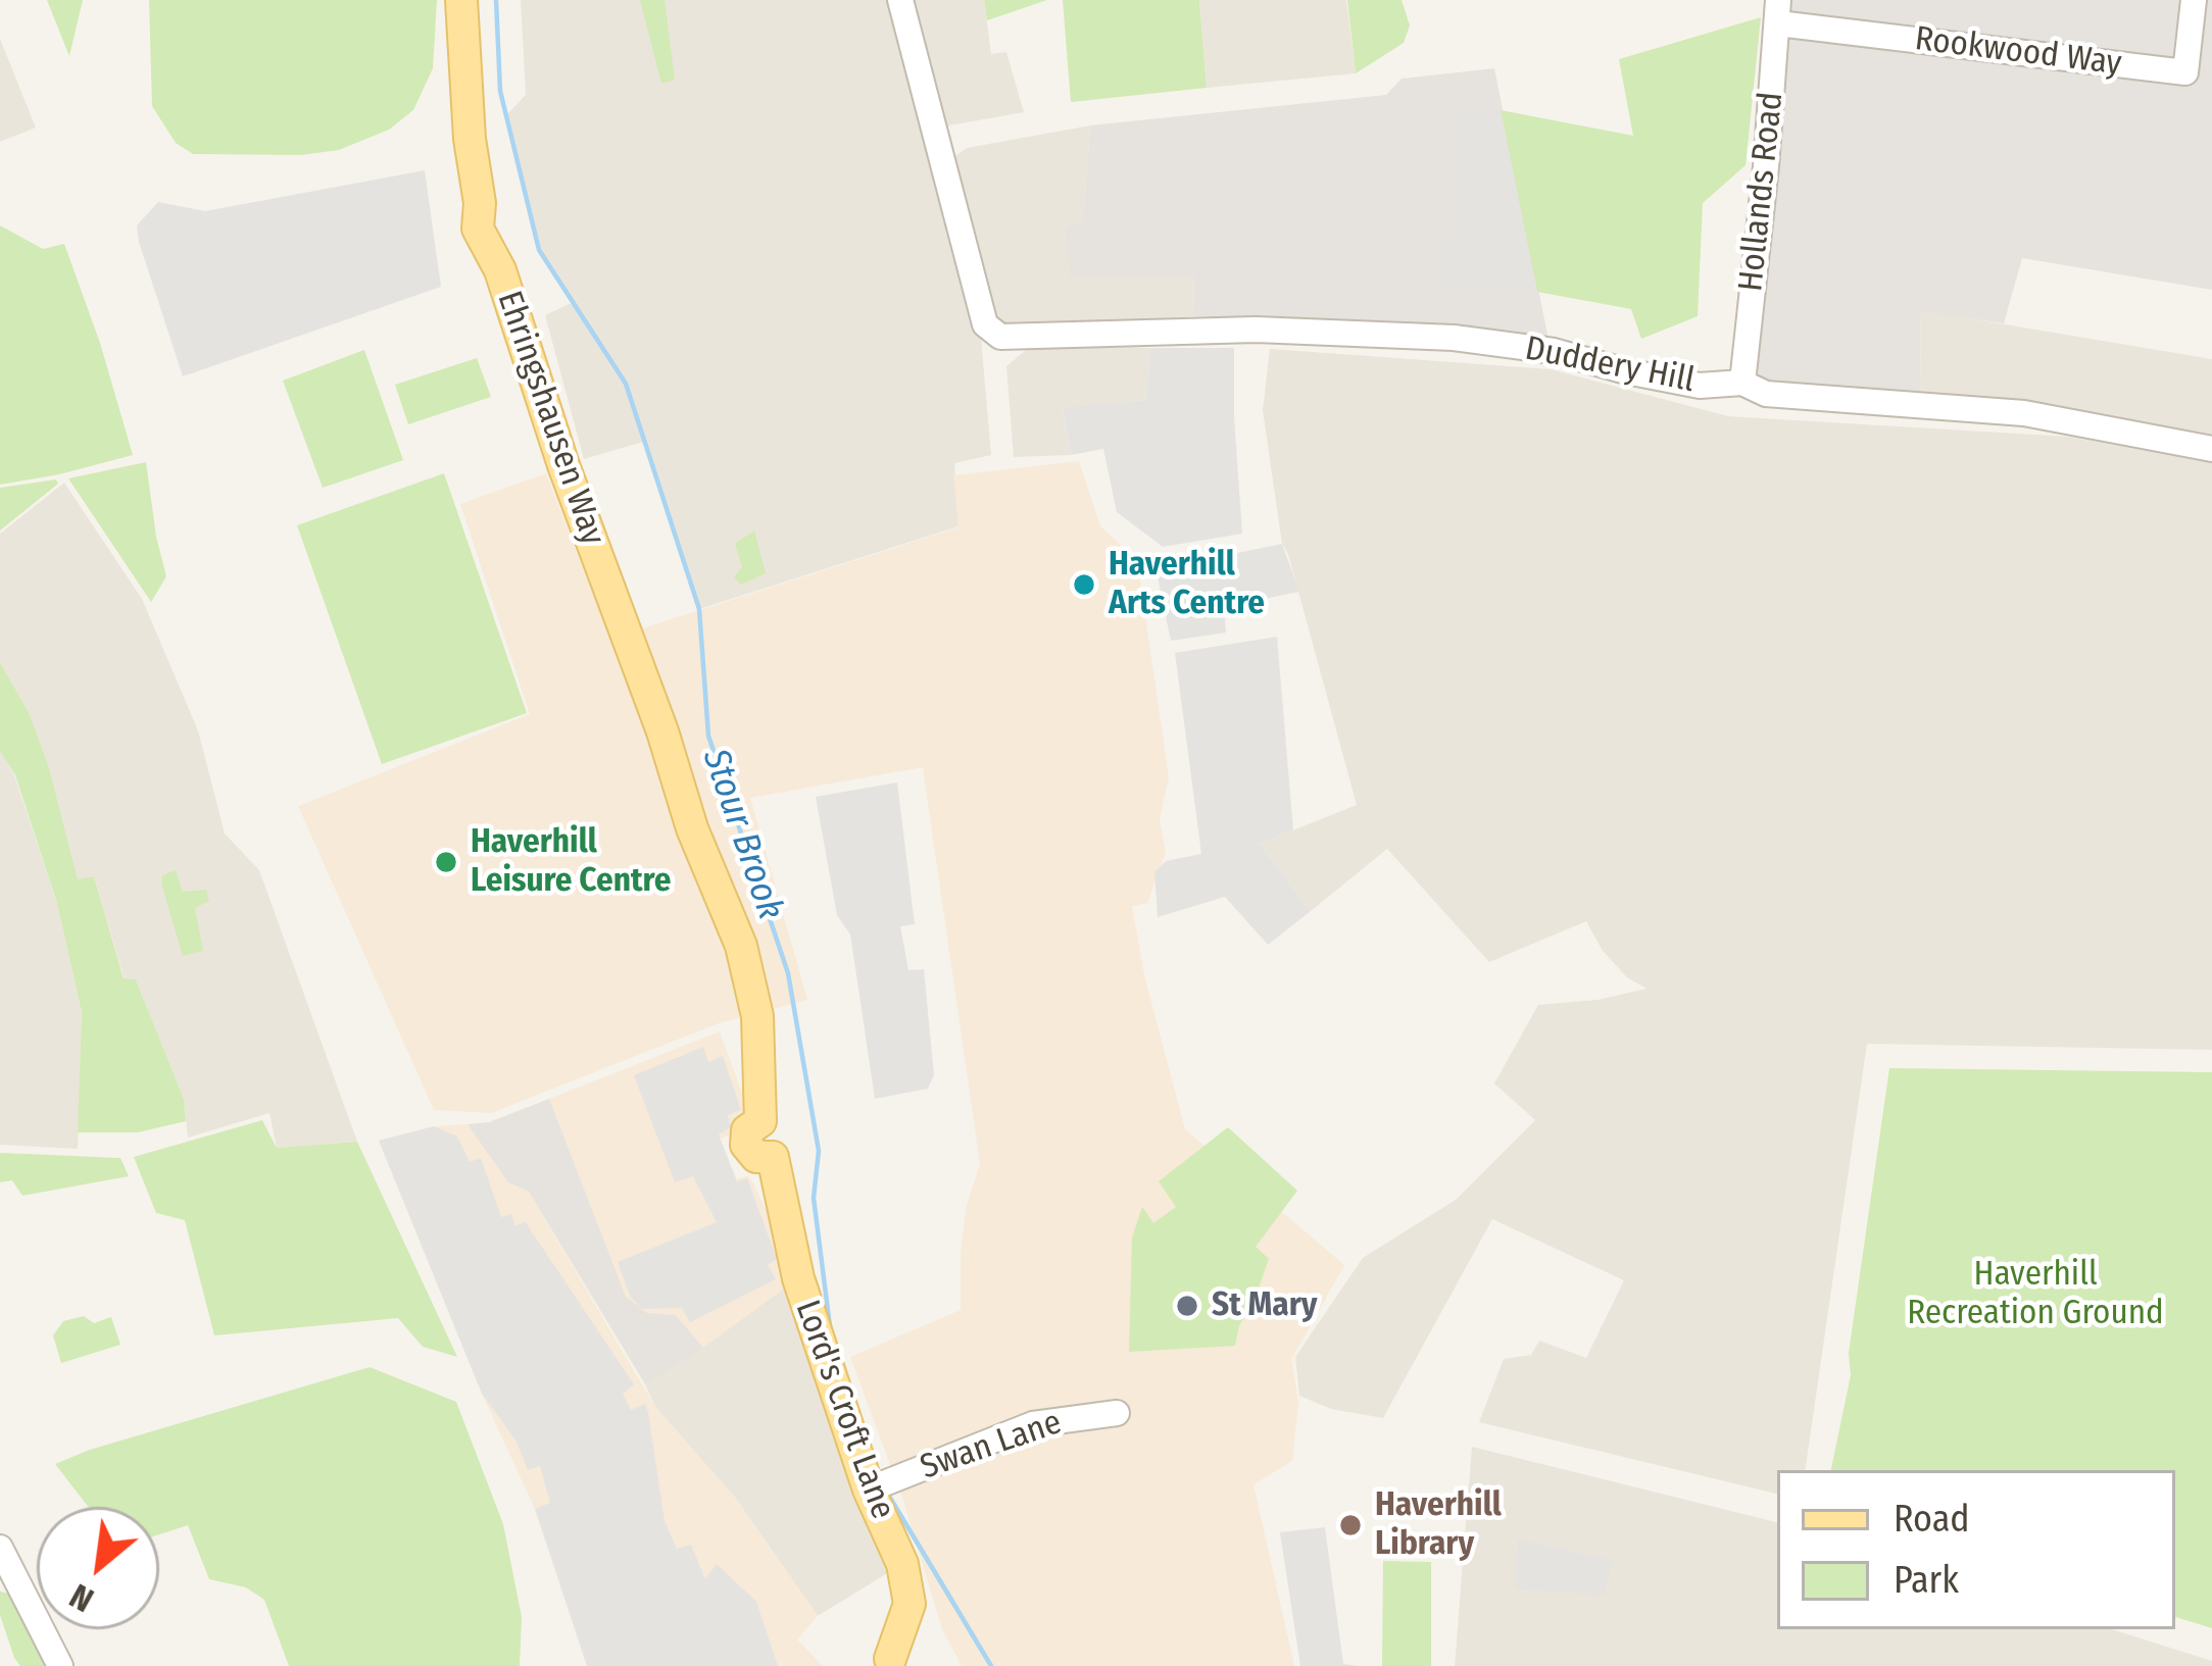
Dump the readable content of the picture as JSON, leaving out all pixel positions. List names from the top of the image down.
{
  "streets": {
    "main road": ["Ehringshausen Way", "Lord's Croft Lane"],
    "street": [
      "Rookwood Way",
      "Hollands Road",
      "Duddery Hill",
      "Swan Lane"
    ]
  },
  "crossings": [
    ["Rookwood Way", "Hollands Road"],
    ["Hollands Road", "Duddery Hill"],
    ["Ehringshausen Way", "Lord's Croft Lane"],
    ["Lord's Croft Lane", "Swan Lane"]
  ],
  "water": ["Stour Brook"],
  "parks": ["Haverhill Recreation Ground"],
  "places": [
    "Haverhill Arts Centre",
    "Haverhill Leisure Centre",
    "St Mary",
    "Haverhill Library"
  ],
  "legend": ["Road", "Park"],
  "north": "bottom left"
}
